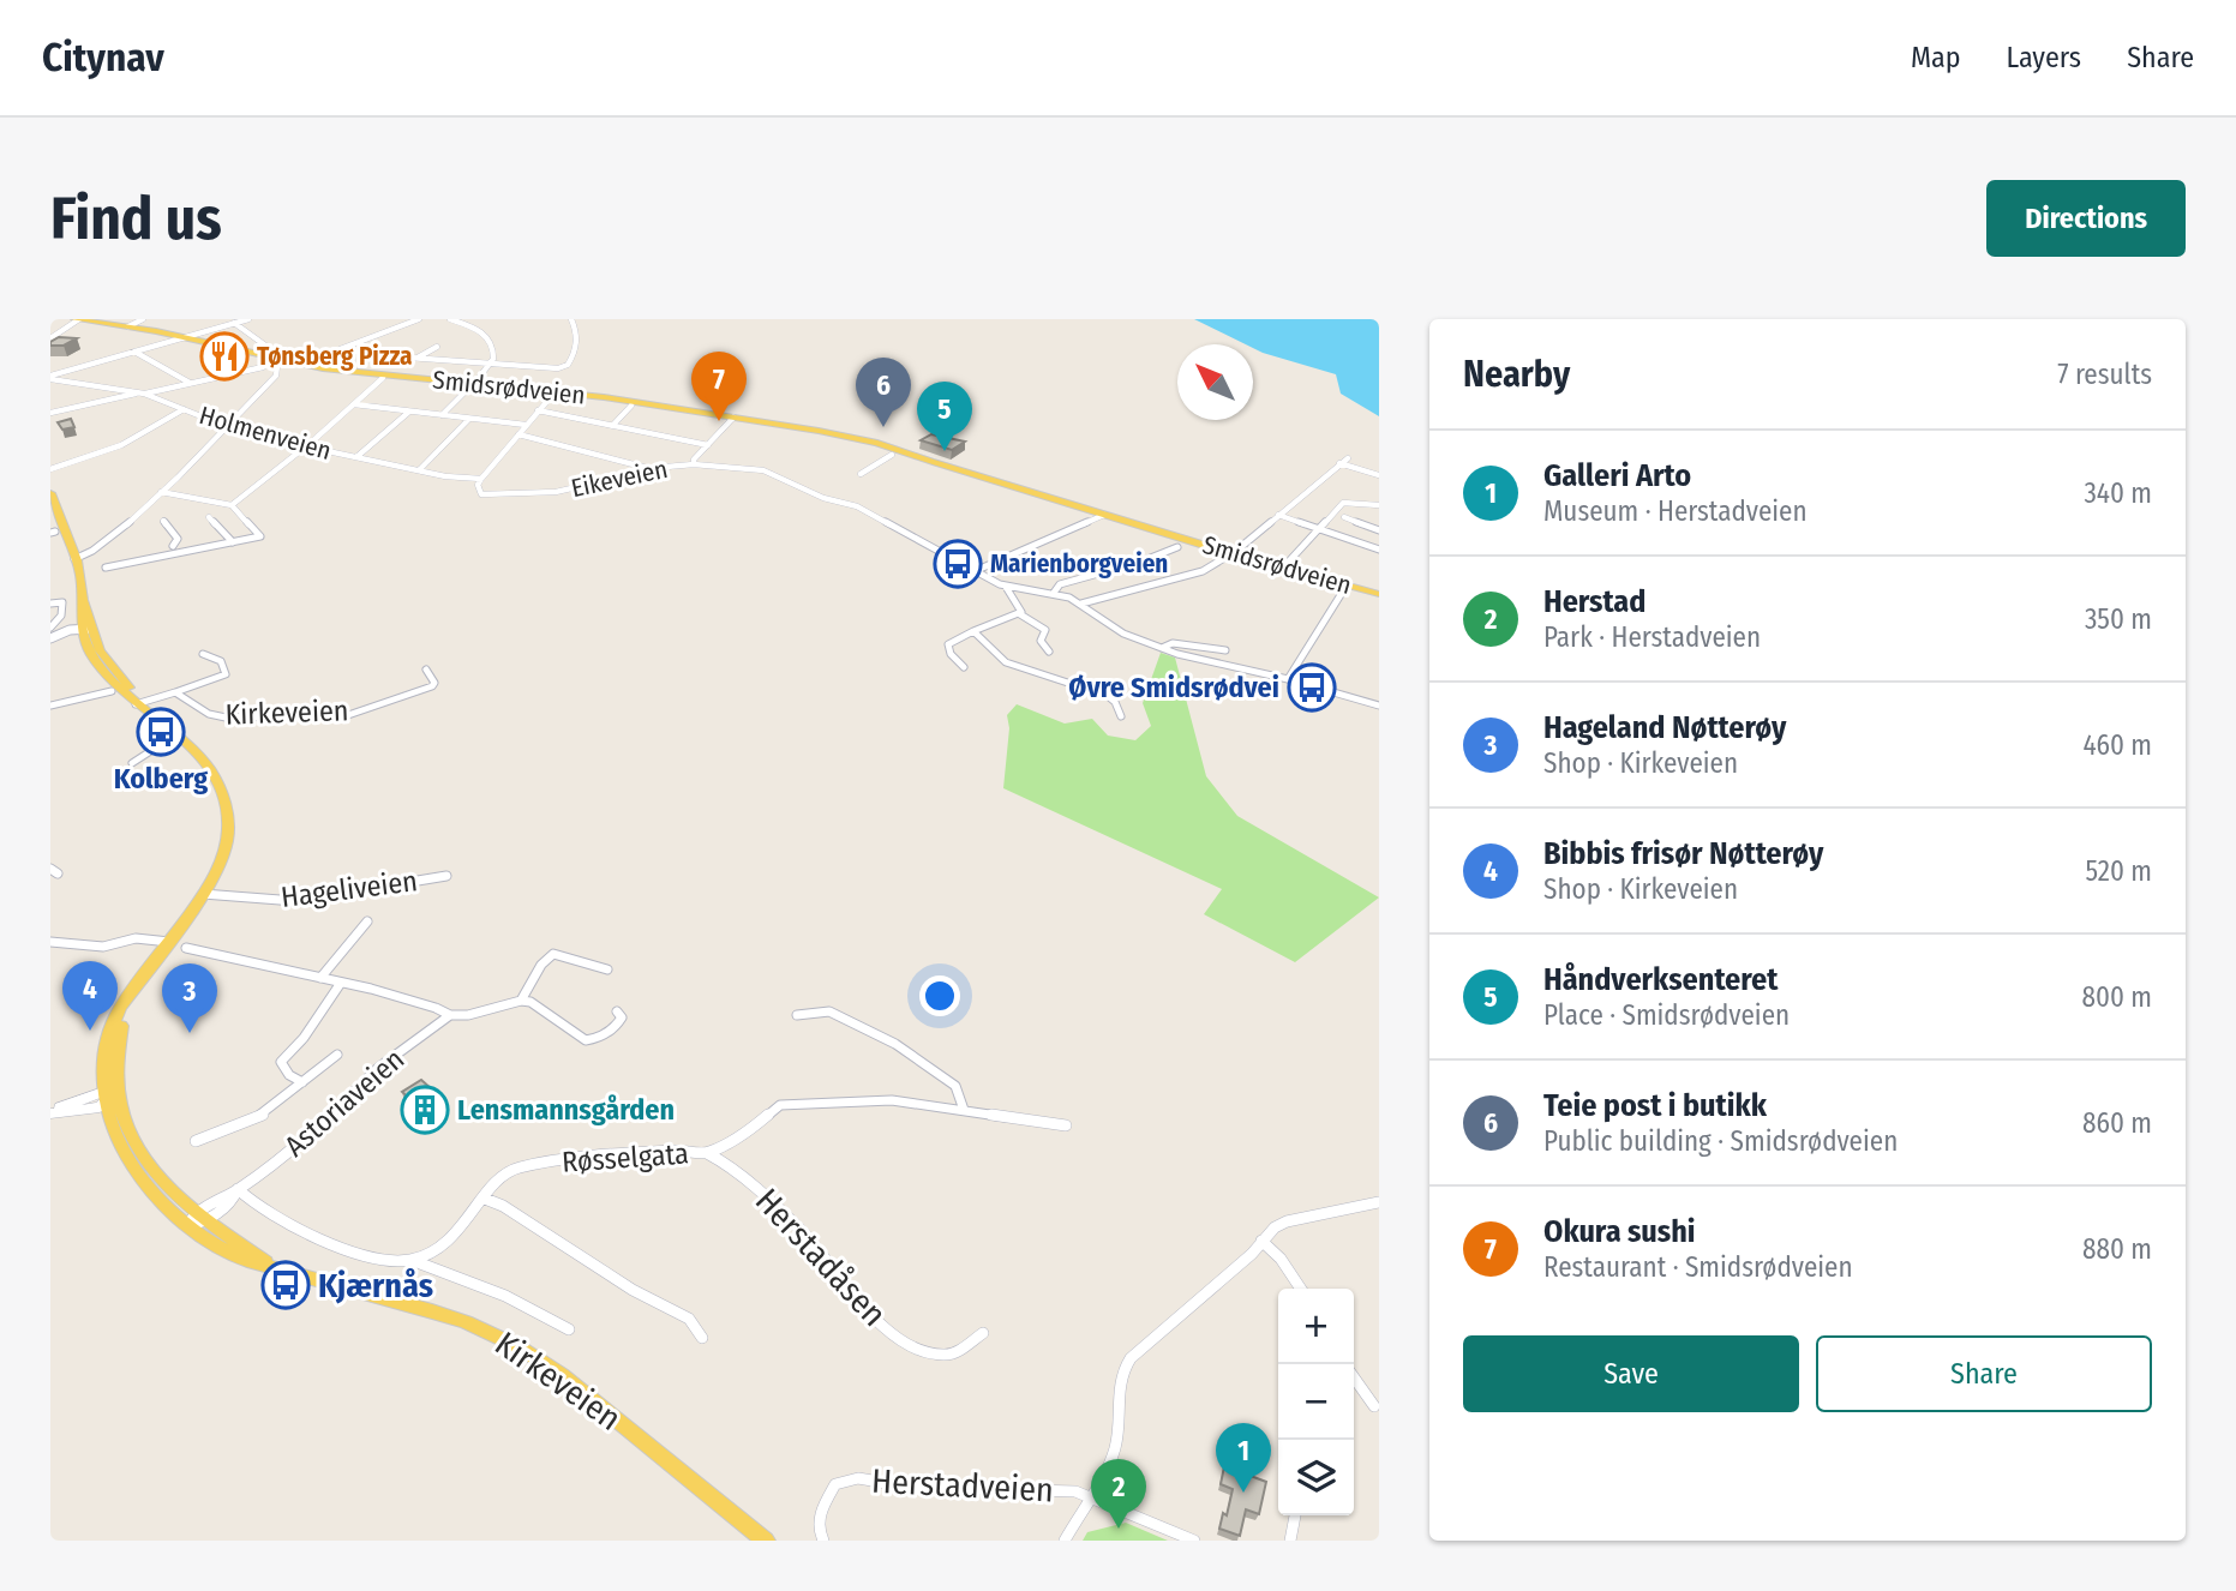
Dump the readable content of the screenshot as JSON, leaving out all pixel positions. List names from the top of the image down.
{
  "streets": {
    "main road": ["Smidsrødveien", "Kirkeveien"],
    "street": [
      "Holmenveien",
      "Eikeveien",
      "Hageliveien",
      "Astoriaveien",
      "Røsselgata",
      "Herstadåsen",
      "Herstadveien"
    ]
  },
  "crossings": [
    ["Smidsrødveien", "Eikeveien"],
    ["Holmenveien", "Eikeveien"],
    ["Kirkeveien", "Hageliveien"],
    ["Kirkeveien", "Astoriaveien"],
    ["Røsselgata", "Herstadåsen"]
  ],
  "places": {
    "restaurant": ["Tønsberg Pizza"],
    "bus stop": [
      "Marienborgveien",
      "Øvre Smidsrødvei",
      "Kolberg",
      "Kjærnås"
    ],
    "building": ["Lensmannsgården"]
  },
  "north": "top left",
  "page": {
    "header": "Citynav",
    "nav": ["Map", "Layers", "Share"],
    "buttons": [
      "Directions",
      ["Save", "Share"]
    ],
    "title": "Find us",
    "heading": ["Nearby", "7 results"],
    "pins": [
      "7",
      "6",
      "5",
      "4",
      "3",
      "1",
      "2"
    ],
    "list": [
      {
        "mark": "1",
        "name": "Galleri Arto",
        "note": "Museum · Herstadveien",
        "value": "340 m"
      },
      {
        "mark": "2",
        "name": "Herstad",
        "note": "Park · Herstadveien",
        "value": "350 m"
      },
      {
        "mark": "3",
        "name": "Hageland Nøtterøy",
        "note": "Shop · Kirkeveien",
        "value": "460 m"
      },
      {
        "mark": "4",
        "name": "Bibbis frisør Nøtterøy",
        "note": "Shop · Kirkeveien",
        "value": "520 m"
      },
      {
        "mark": "5",
        "name": "Håndverksenteret",
        "note": "Place · Smidsrødveien",
        "value": "800 m"
      },
      {
        "mark": "6",
        "name": "Teie post i butikk",
        "note": "Public building · Smidsrødveien",
        "value": "860 m"
      },
      {
        "mark": "7",
        "name": "Okura sushi",
        "note": "Restaurant · Smidsrødveien",
        "value": "880 m"
      }
    ],
    "map_buttons": ["+", "−"]
  }
}
